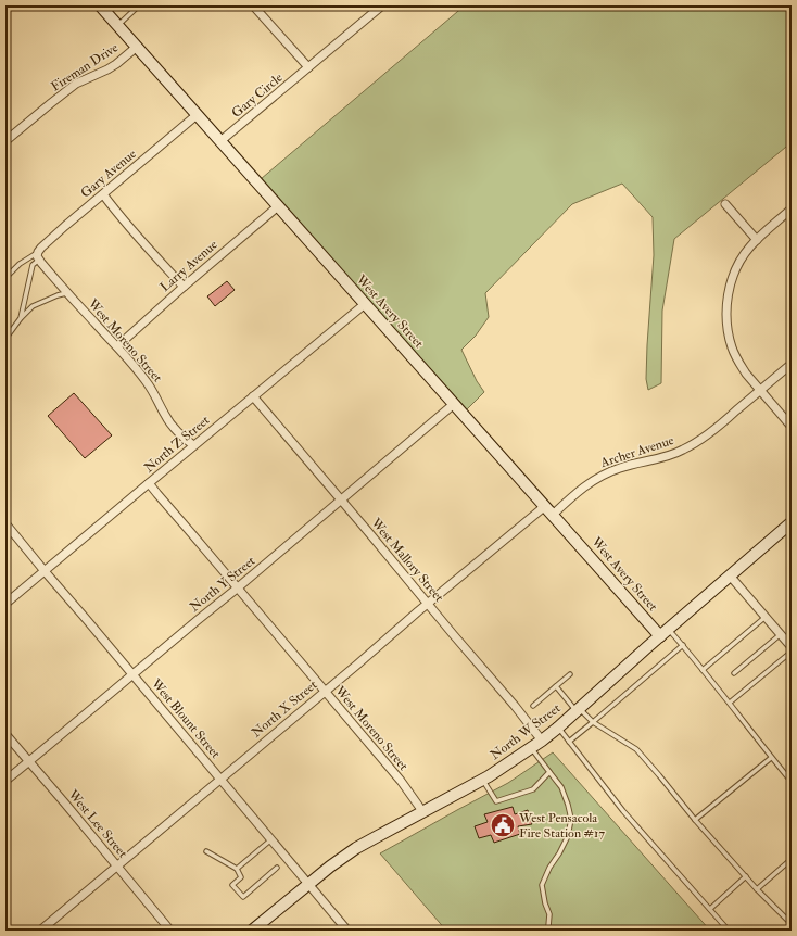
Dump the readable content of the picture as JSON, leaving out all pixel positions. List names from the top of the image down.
{
  "streets": {
    "street": [
      "Fireman Drive",
      "Gary Circle",
      "Gary Avenue",
      "Larry Avenue",
      "West Avery Street",
      "West Moreno Street",
      "North Z Street",
      "Archer Avenue",
      "West Mallory Street",
      "North Y Street",
      "North X Street",
      "West Blount Street",
      "North W Street",
      "West Lee Street"
    ]
  },
  "crossings": [
    ["Fireman Drive", "West Avery Street"],
    ["Gary Circle", "West Avery Street"],
    ["Gary Avenue", "West Avery Street"],
    ["Gary Avenue", "West Moreno Street"],
    ["Larry Avenue", "West Avery Street"],
    ["Larry Avenue", "West Moreno Street"],
    ["West Avery Street", "North Z Street"],
    ["West Avery Street", "Archer Avenue"],
    ["West Avery Street", "North Y Street"],
    ["West Avery Street", "North X Street"],
    ["West Avery Street", "North W Street"],
    ["West Moreno Street", "North Z Street"],
    ["West Moreno Street", "North Y Street"],
    ["West Moreno Street", "North X Street"],
    ["West Moreno Street", "North W Street"],
    ["North Z Street", "West Mallory Street"],
    ["North Z Street", "West Blount Street"],
    ["Archer Avenue", "North X Street"],
    ["West Mallory Street", "North Y Street"],
    ["West Mallory Street", "North X Street"],
    ["West Mallory Street", "North W Street"],
    ["North Y Street", "West Blount Street"],
    ["North Y Street", "West Lee Street"],
    ["North X Street", "West Blount Street"],
    ["North X Street", "West Lee Street"],
    ["West Blount Street", "North W Street"]
  ],
  "places": {
    "public building": ["West Pensacola Fire Station #17"]
  }
}
